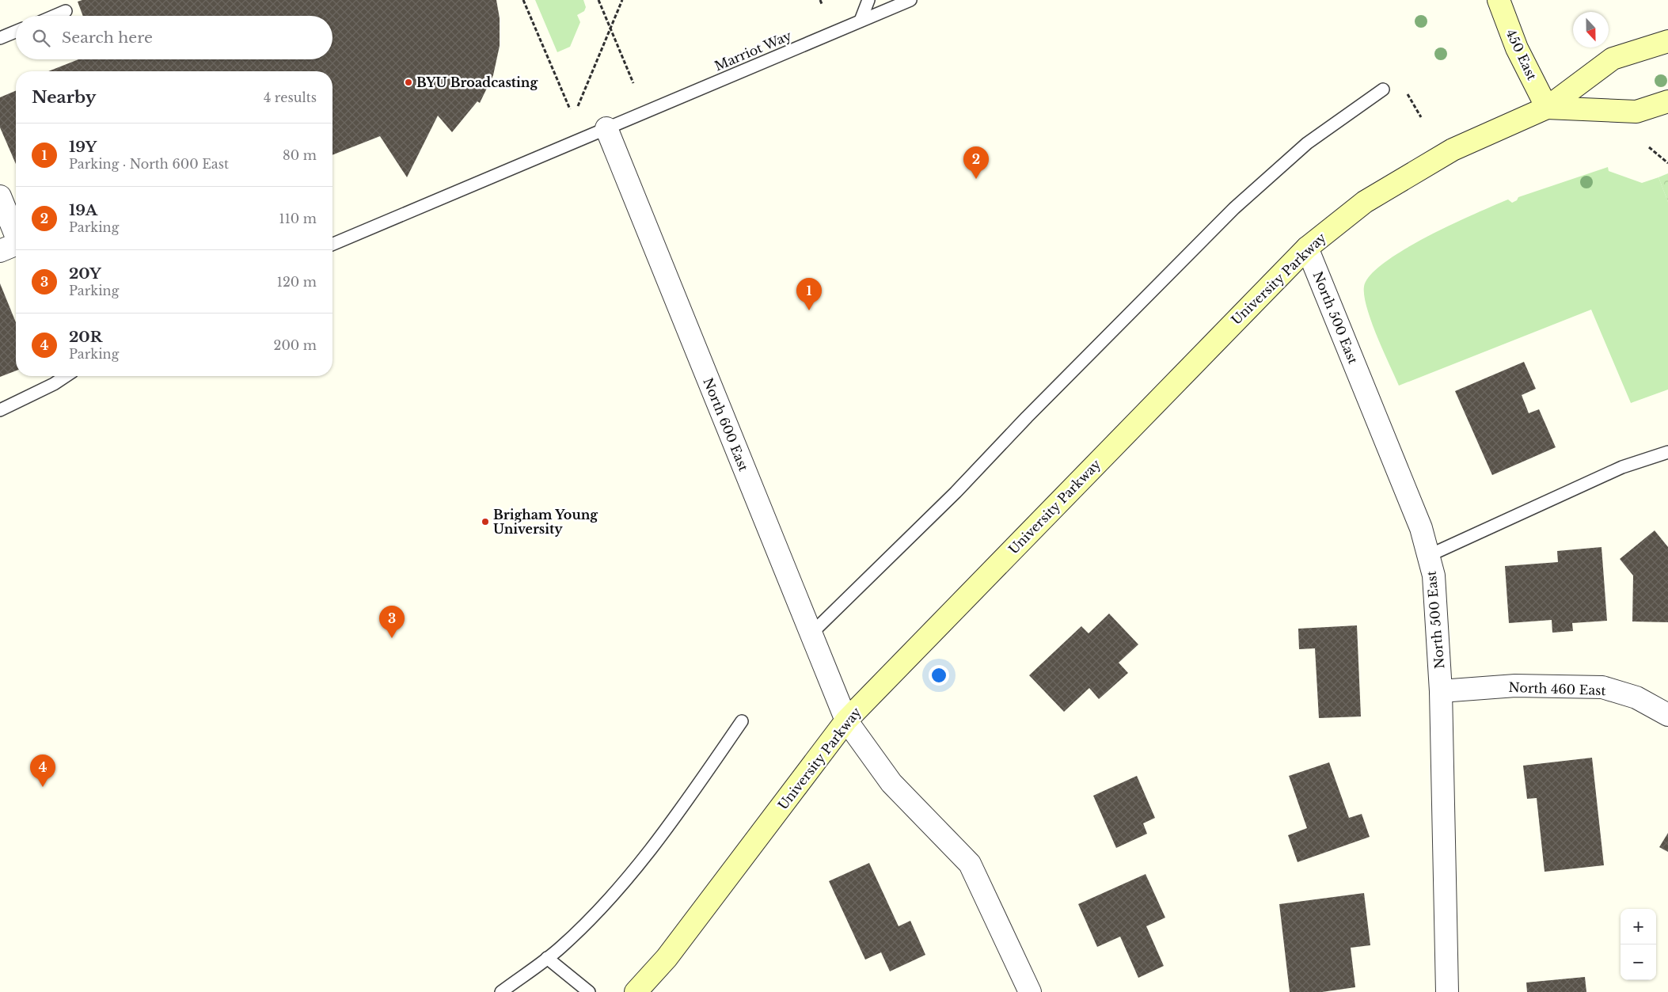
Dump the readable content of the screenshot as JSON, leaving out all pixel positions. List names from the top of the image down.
{
  "streets": {
    "main road": ["450 East", "University Parkway"],
    "street": ["North 500 East", "North 600 East", "North 460 East"],
    "lane": ["Marriot Way"]
  },
  "crossings": [
    ["Marriot Way", "North 600 East"],
    ["450 East", "University Parkway"],
    ["University Parkway", "North 500 East"],
    ["University Parkway", "North 600 East"],
    ["North 500 East", "North 460 East"]
  ],
  "places": ["BYU Broadcasting", "Brigham Young University"],
  "north": "bottom",
  "page": {
    "search": "Search here",
    "heading": ["Nearby", "4 results"],
    "list": [
      {
        "mark": "1",
        "name": "19Y",
        "note": "Parking · North 600 East",
        "value": "80 m"
      },
      {
        "mark": "2",
        "name": "19A",
        "note": "Parking",
        "value": "110 m"
      },
      {
        "mark": "3",
        "name": "20Y",
        "note": "Parking",
        "value": "120 m"
      },
      {
        "mark": "4",
        "name": "20R",
        "note": "Parking",
        "value": "200 m"
      }
    ],
    "pins": [
      "2",
      "1",
      "3",
      "4"
    ],
    "map_buttons": ["+", "−"]
  }
}
